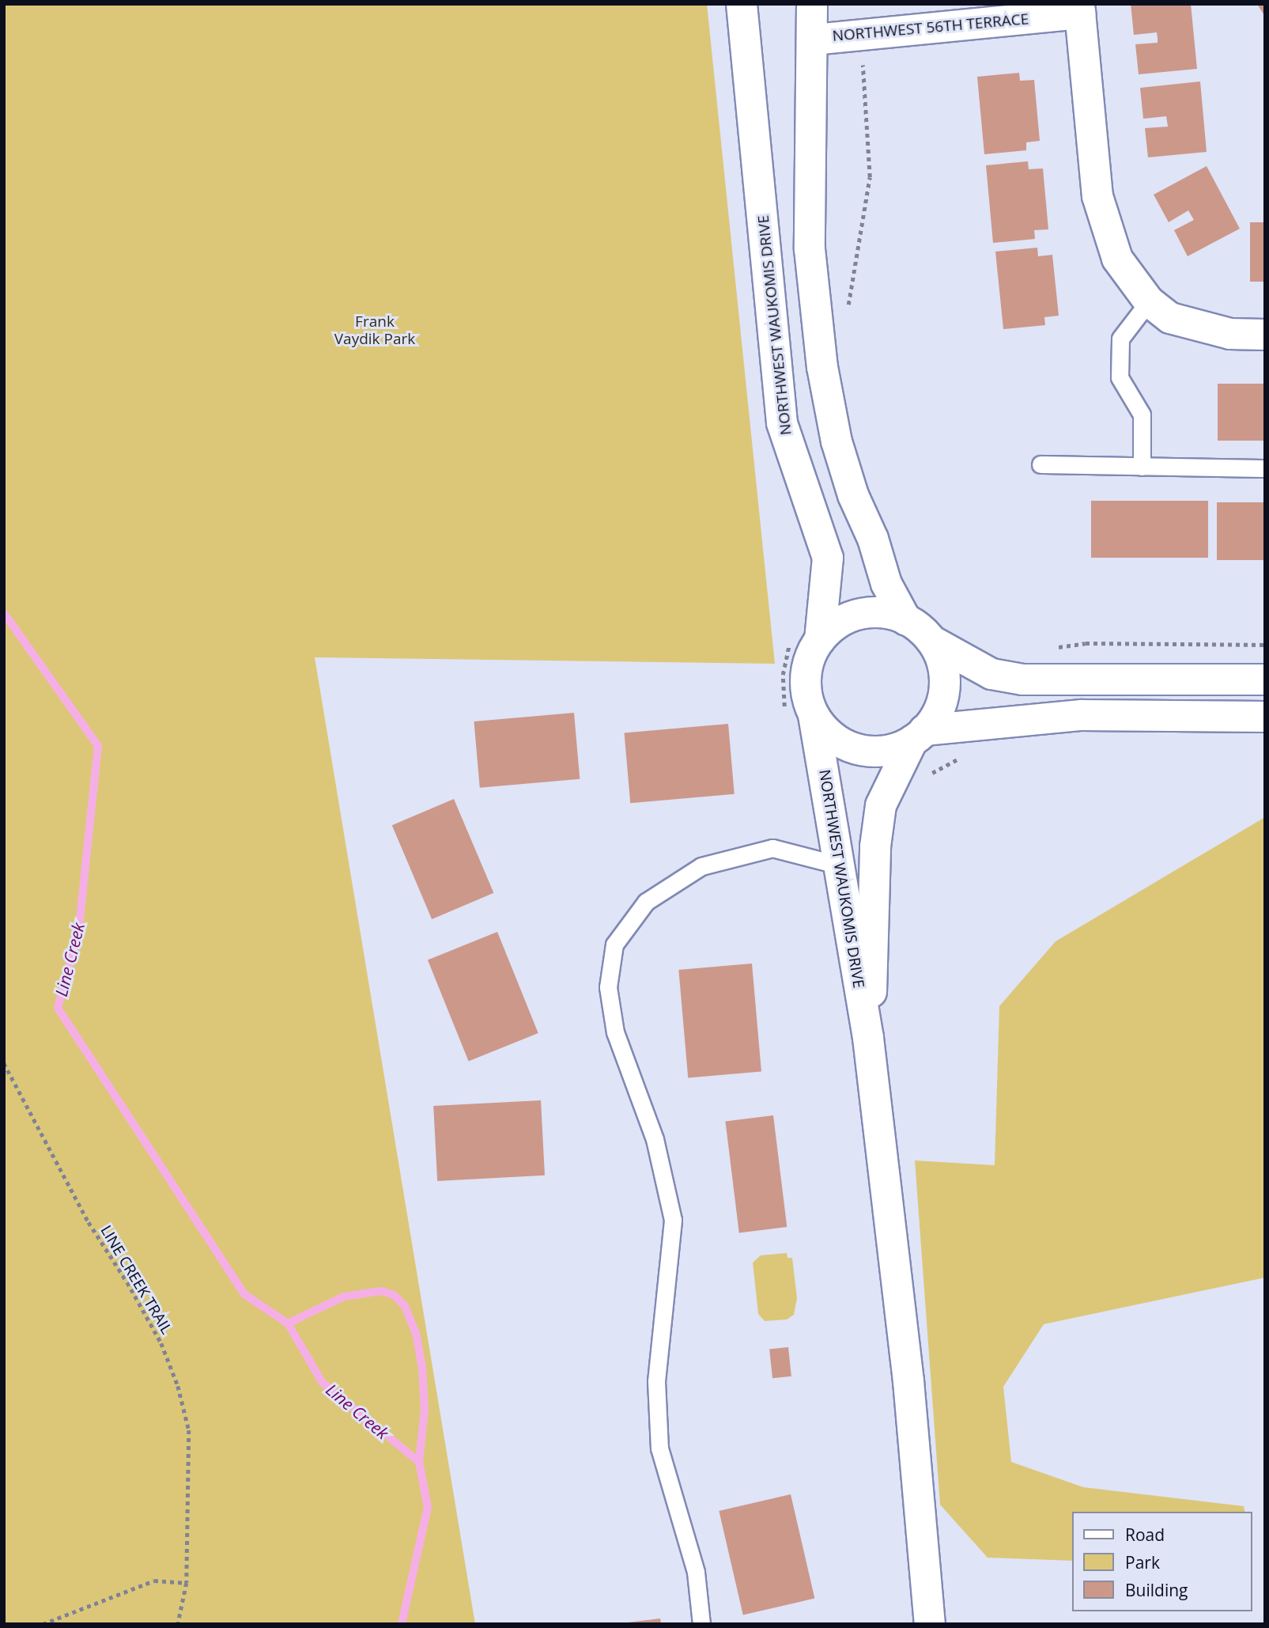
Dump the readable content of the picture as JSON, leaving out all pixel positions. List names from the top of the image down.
{
  "streets": {
    "main road": ["NORTHWEST 56TH TERRACE", "NORTHWEST WAUKOMIS DRIVE"],
    "path": ["LINE CREEK TRAIL"]
  },
  "water": ["Line Creek"],
  "parks": ["Frank Vaydik Park"],
  "legend": ["Road", "Park", "Building"]
}
